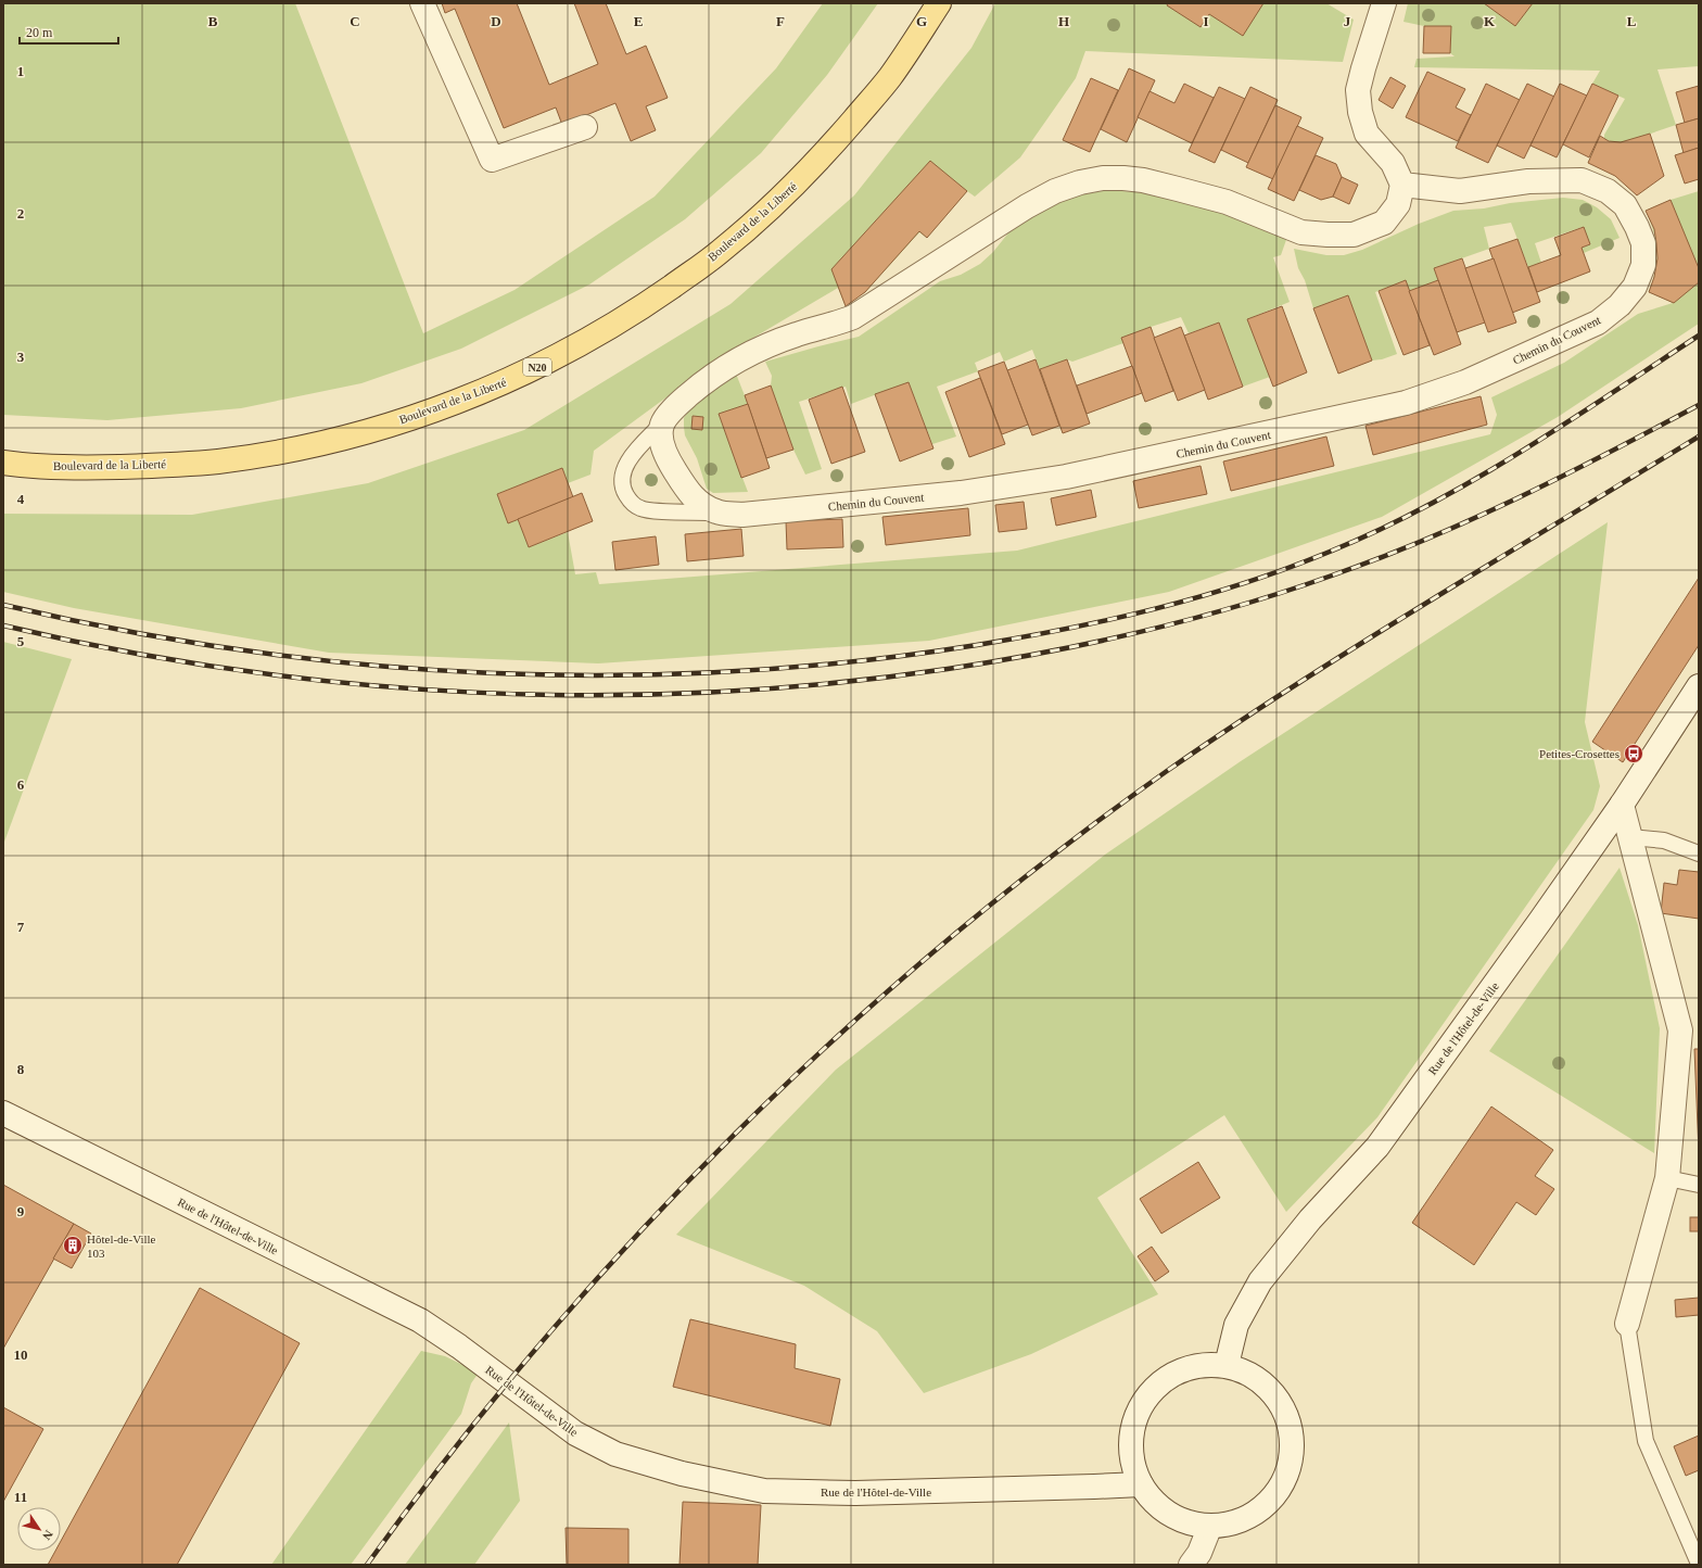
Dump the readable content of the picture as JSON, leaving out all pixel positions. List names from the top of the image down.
{
  "streets": {
    "main road": ["Boulevard de la Liberté", "N20"],
    "street": ["Chemin du Couvent", "Rue de l'Hôtel-de-Ville"]
  },
  "places": {
    "bus stop": ["Petites-Crosettes"],
    "building": ["Hôtel-de-Ville 103"]
  },
  "scale_bar": "20 m",
  "north": "bottom right",
  "grid": {
    "columns": [
      "B",
      "C",
      "D",
      "E",
      "F",
      "G",
      "H",
      "I",
      "J",
      "K",
      "L"
    ],
    "rows": [
      "1",
      "2",
      "3",
      "4",
      "5",
      "6",
      "7",
      "8",
      "9",
      "10",
      "11"
    ]
  }
}
